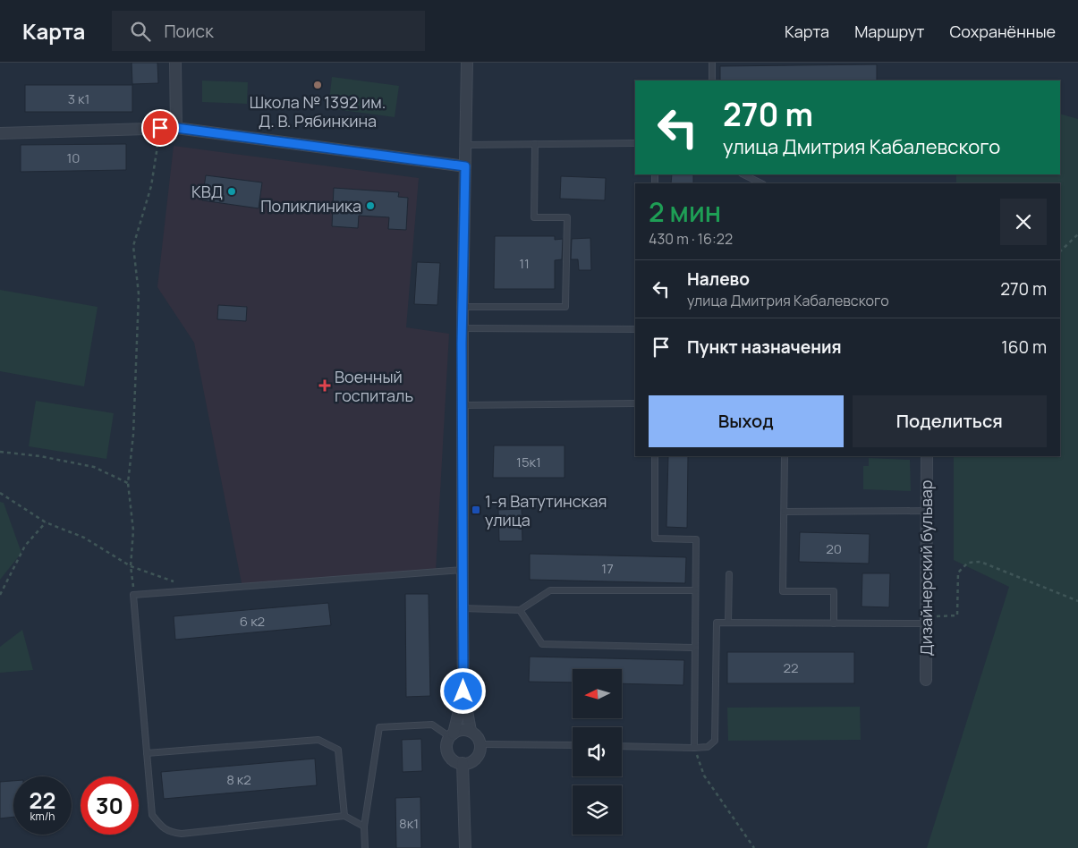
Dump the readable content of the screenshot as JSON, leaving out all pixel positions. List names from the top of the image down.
{
  "streets": {
    "street": ["Дизайнерский бульвар"]
  },
  "places": {
    "other": ["Школа № 1392 им. Д. В. Рябинкина", "КВД", "Поликлиника"],
    "health": ["Военный госпиталь"],
    "transit": ["1-я Ватутинская улица"]
  },
  "house_numbers": [
    "3 к1",
    "10",
    "11",
    "15к1",
    "20",
    "17",
    "6 к2",
    "22",
    "8 к2",
    "8к1"
  ],
  "north": "left",
  "page": {
    "header": "Карта",
    "search": "Поиск",
    "nav": ["Карта", "Маршрут", "Сохранённые"],
    "turn": ["270 m", "улица Дмитрия Кабалевского"],
    "heading": ["2 мин", "430 m · 16:22"],
    "list": [
      {
        "name": "Налево",
        "note": "улица Дмитрия Кабалевского",
        "value": "270 m"
      },
      {
        "name": "Пункт назначения",
        "value": "160 m"
      }
    ],
    "buttons": ["Выход", "Поделиться"],
    "speed": "22 km/h",
    "limit": "30"
  }
}
